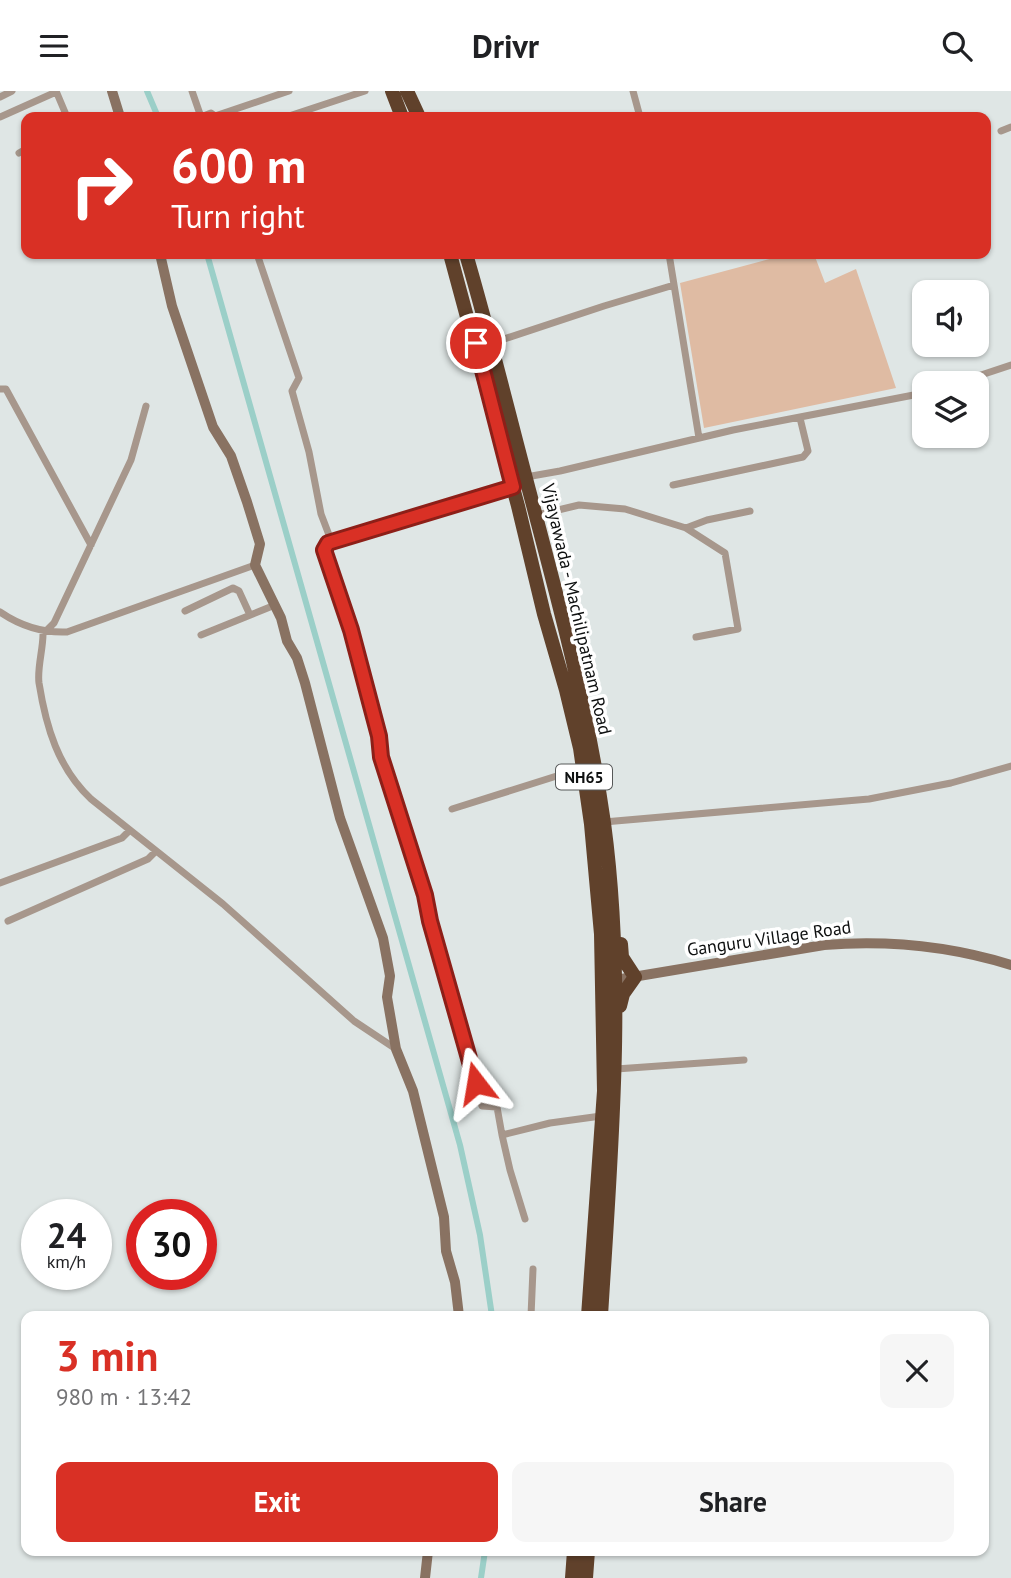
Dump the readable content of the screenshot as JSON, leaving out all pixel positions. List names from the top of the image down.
{
  "streets": {
    "highway": ["Vijayawada - Machilipatnam Road", "NH65"],
    "street": ["Ganguru Village Road"]
  },
  "crossings": [
    ["Vijayawada - Machilipatnam Road", "Ganguru Village Road"]
  ],
  "page": {
    "header": "Drivr",
    "turn": ["600 m", "Turn right"],
    "speed": "24 km/h",
    "limit": "30",
    "heading": ["3 min", "980 m · 13:42"],
    "buttons": ["Exit", "Share"]
  }
}
